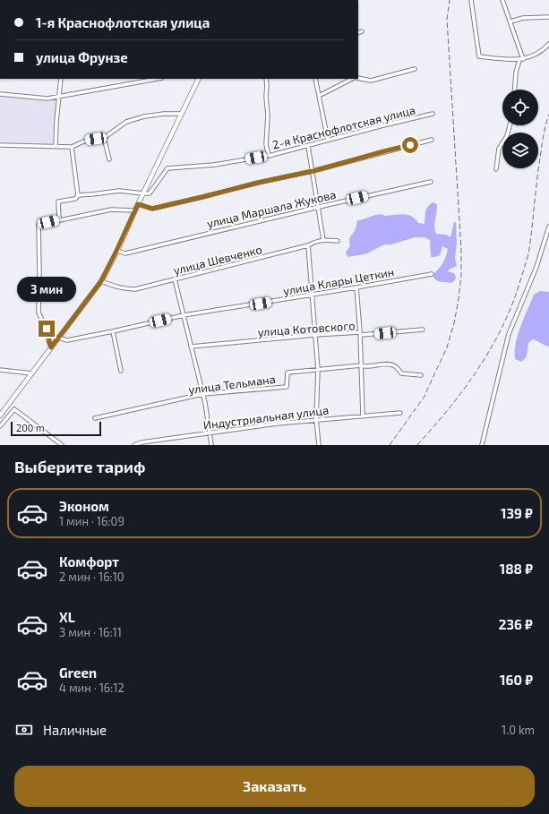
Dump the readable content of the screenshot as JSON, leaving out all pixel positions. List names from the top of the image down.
{
  "streets": {
    "street": [
      "2-я Краснофлотская улица",
      "улица Маршала Жукова",
      "улица Шевченко",
      "улица Клары Цеткин",
      "улица Котовского",
      "улица Тельмана",
      "Индустриальная улица"
    ]
  },
  "scale_bar": "200 m",
  "page": {
    "banner": ["1-я Краснофлотская улица", "улица Фрунзе"],
    "bubble": "3 мин",
    "scale": "200 m",
    "heading": "Выберите тариф",
    "list": [
      {
        "name": "Эконом",
        "note": "1 мин · 16:09",
        "value": "139 ₽"
      },
      {
        "name": "Комфорт",
        "note": "2 мин · 16:10",
        "value": "188 ₽"
      },
      {
        "name": "XL",
        "note": "3 мин · 16:11",
        "value": "236 ₽"
      },
      {
        "name": "Green",
        "note": "4 мин · 16:12",
        "value": "160 ₽"
      }
    ],
    "pay": ["Наличные", "1.0 km"],
    "buttons": "Заказать"
  }
}
